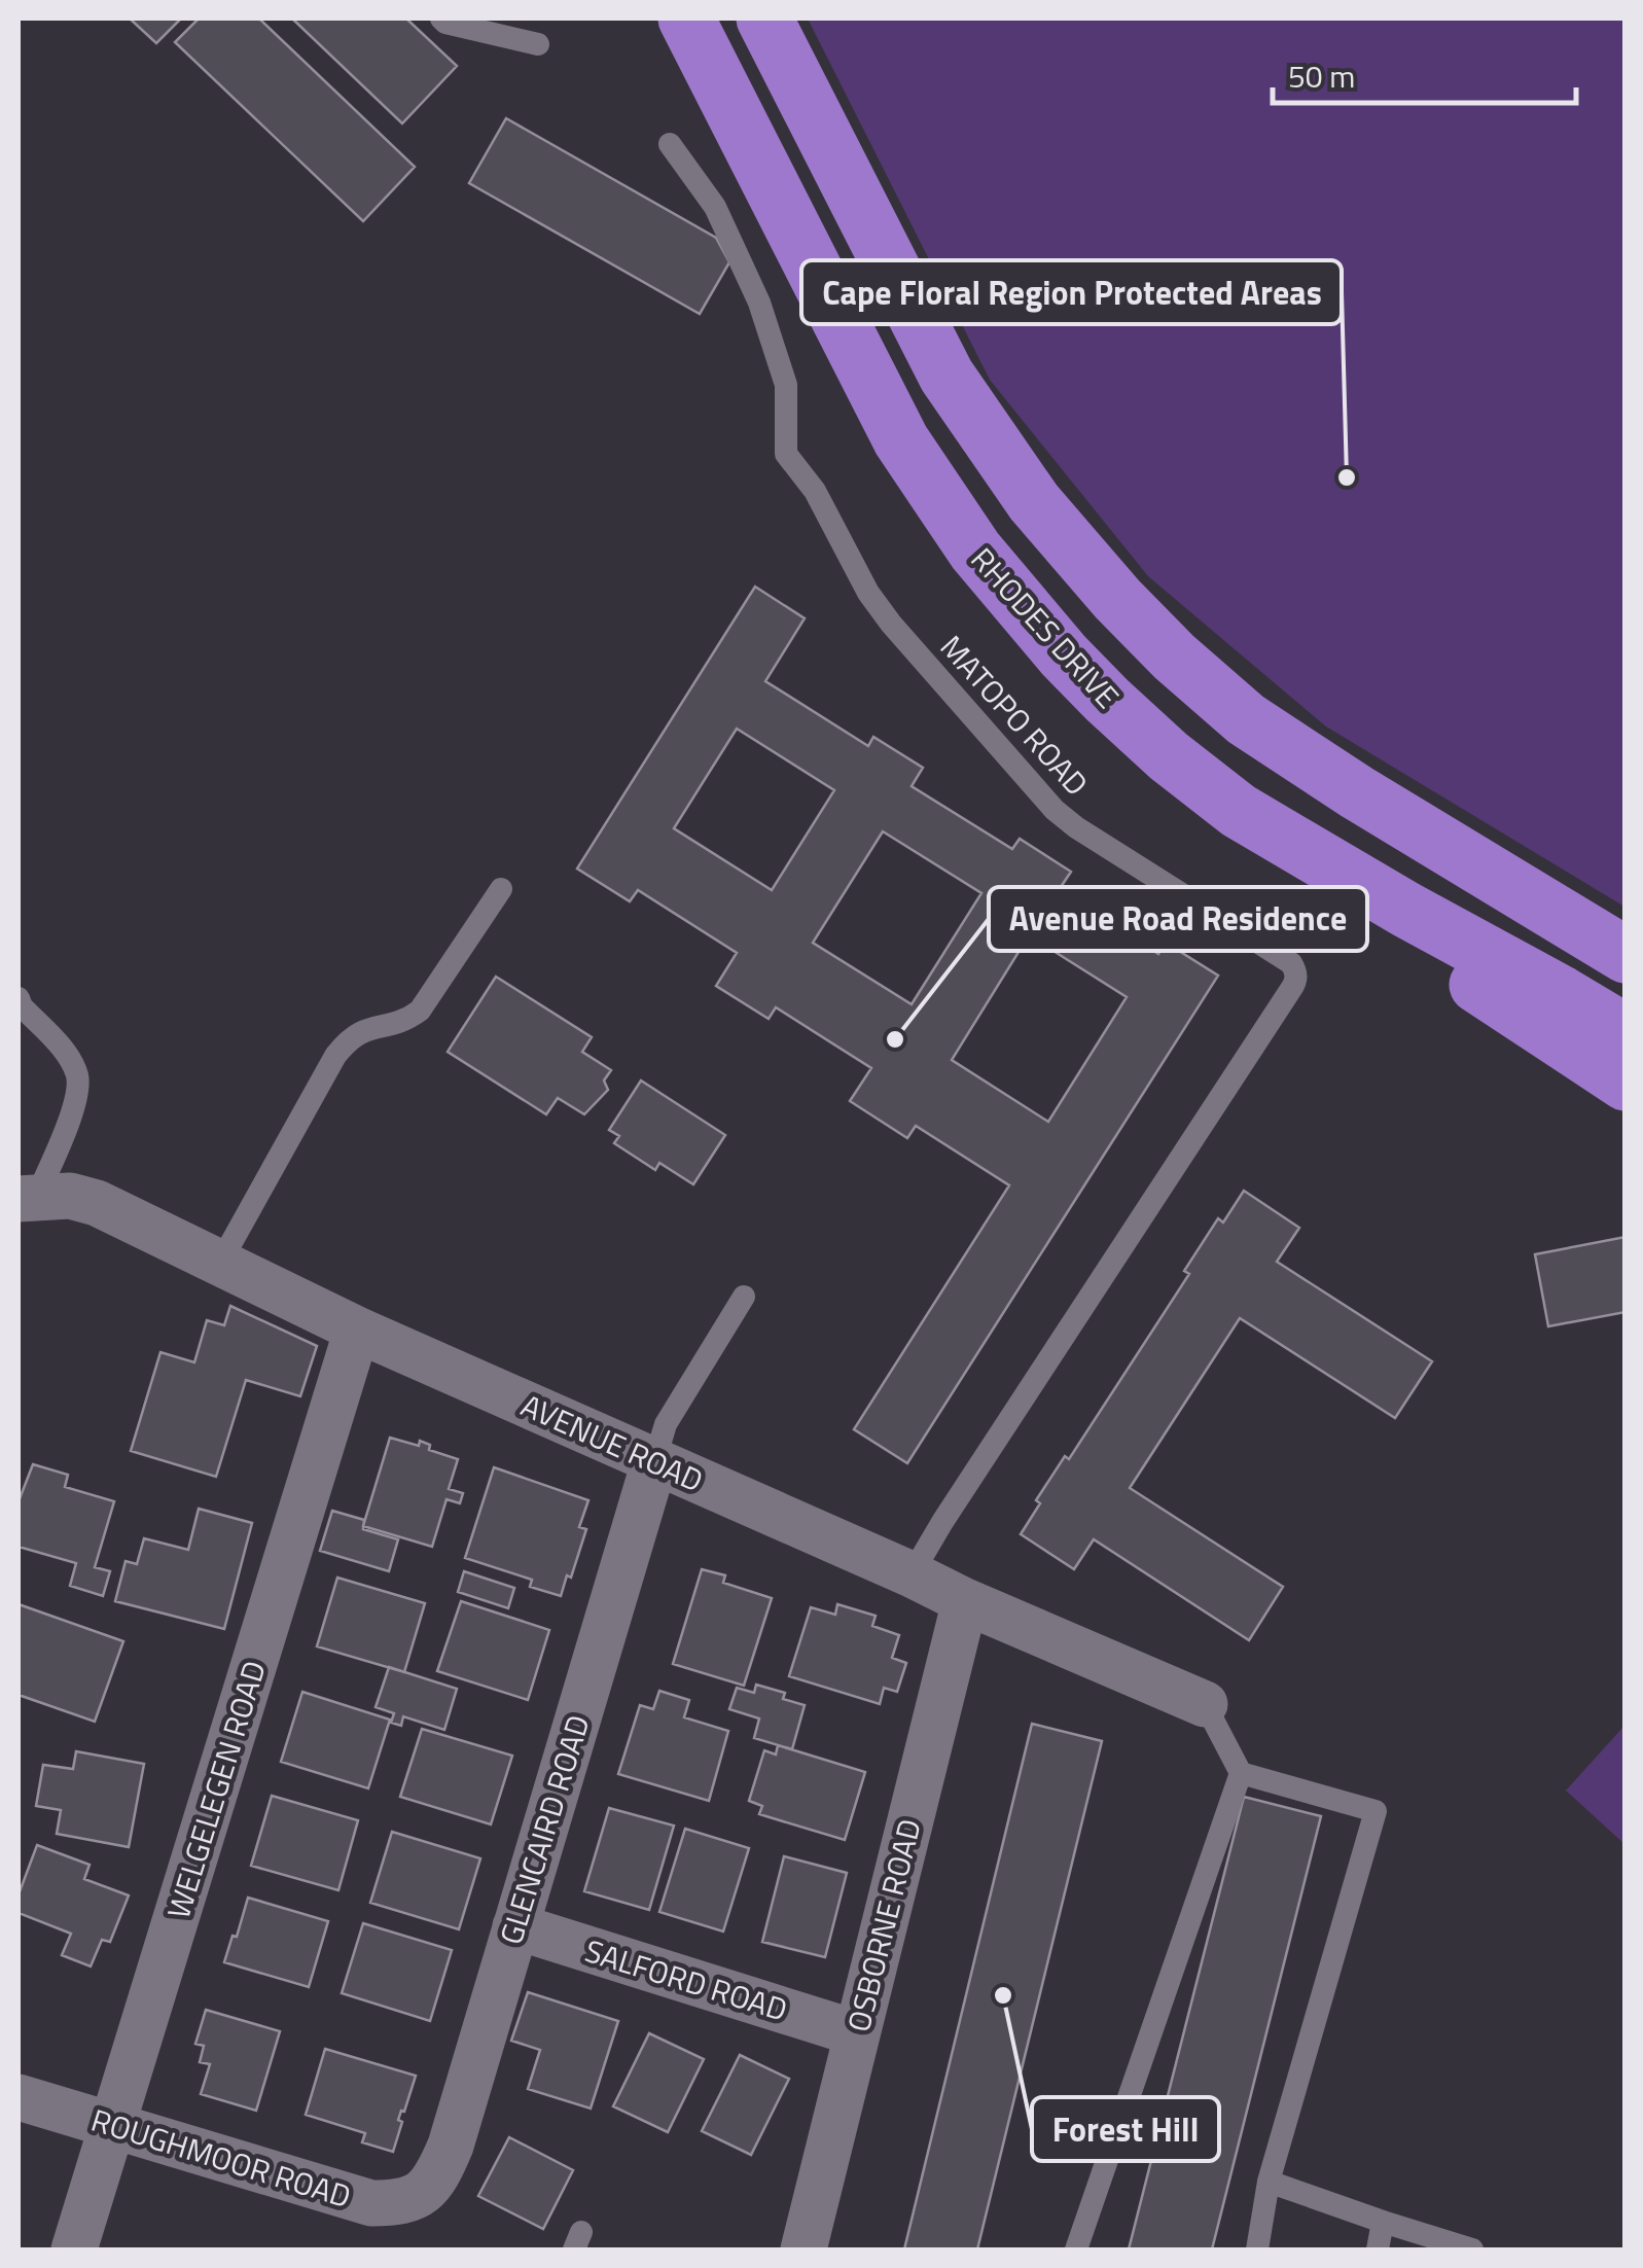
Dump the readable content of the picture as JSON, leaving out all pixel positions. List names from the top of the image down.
{
  "streets": {
    "highway": ["RHODES DRIVE"],
    "street": [
      "AVENUE ROAD",
      "WELGELEGEN ROAD",
      "GLENCAIRD ROAD",
      "OSBORNE ROAD",
      "SALFORD ROAD",
      "ROUGHMOOR ROAD"
    ],
    "lane": ["MATOPO ROAD"]
  },
  "crossings": [
    ["MATOPO ROAD", "AVENUE ROAD"],
    ["AVENUE ROAD", "WELGELEGEN ROAD"],
    ["AVENUE ROAD", "GLENCAIRD ROAD"],
    ["AVENUE ROAD", "OSBORNE ROAD"],
    ["WELGELEGEN ROAD", "ROUGHMOOR ROAD"],
    ["GLENCAIRD ROAD", "SALFORD ROAD"],
    ["GLENCAIRD ROAD", "ROUGHMOOR ROAD"],
    ["OSBORNE ROAD", "SALFORD ROAD"]
  ],
  "places": ["Cape Floral Region Protected Areas", "Avenue Road Residence", "Forest Hill"],
  "scale_bar": "50 m"
}
